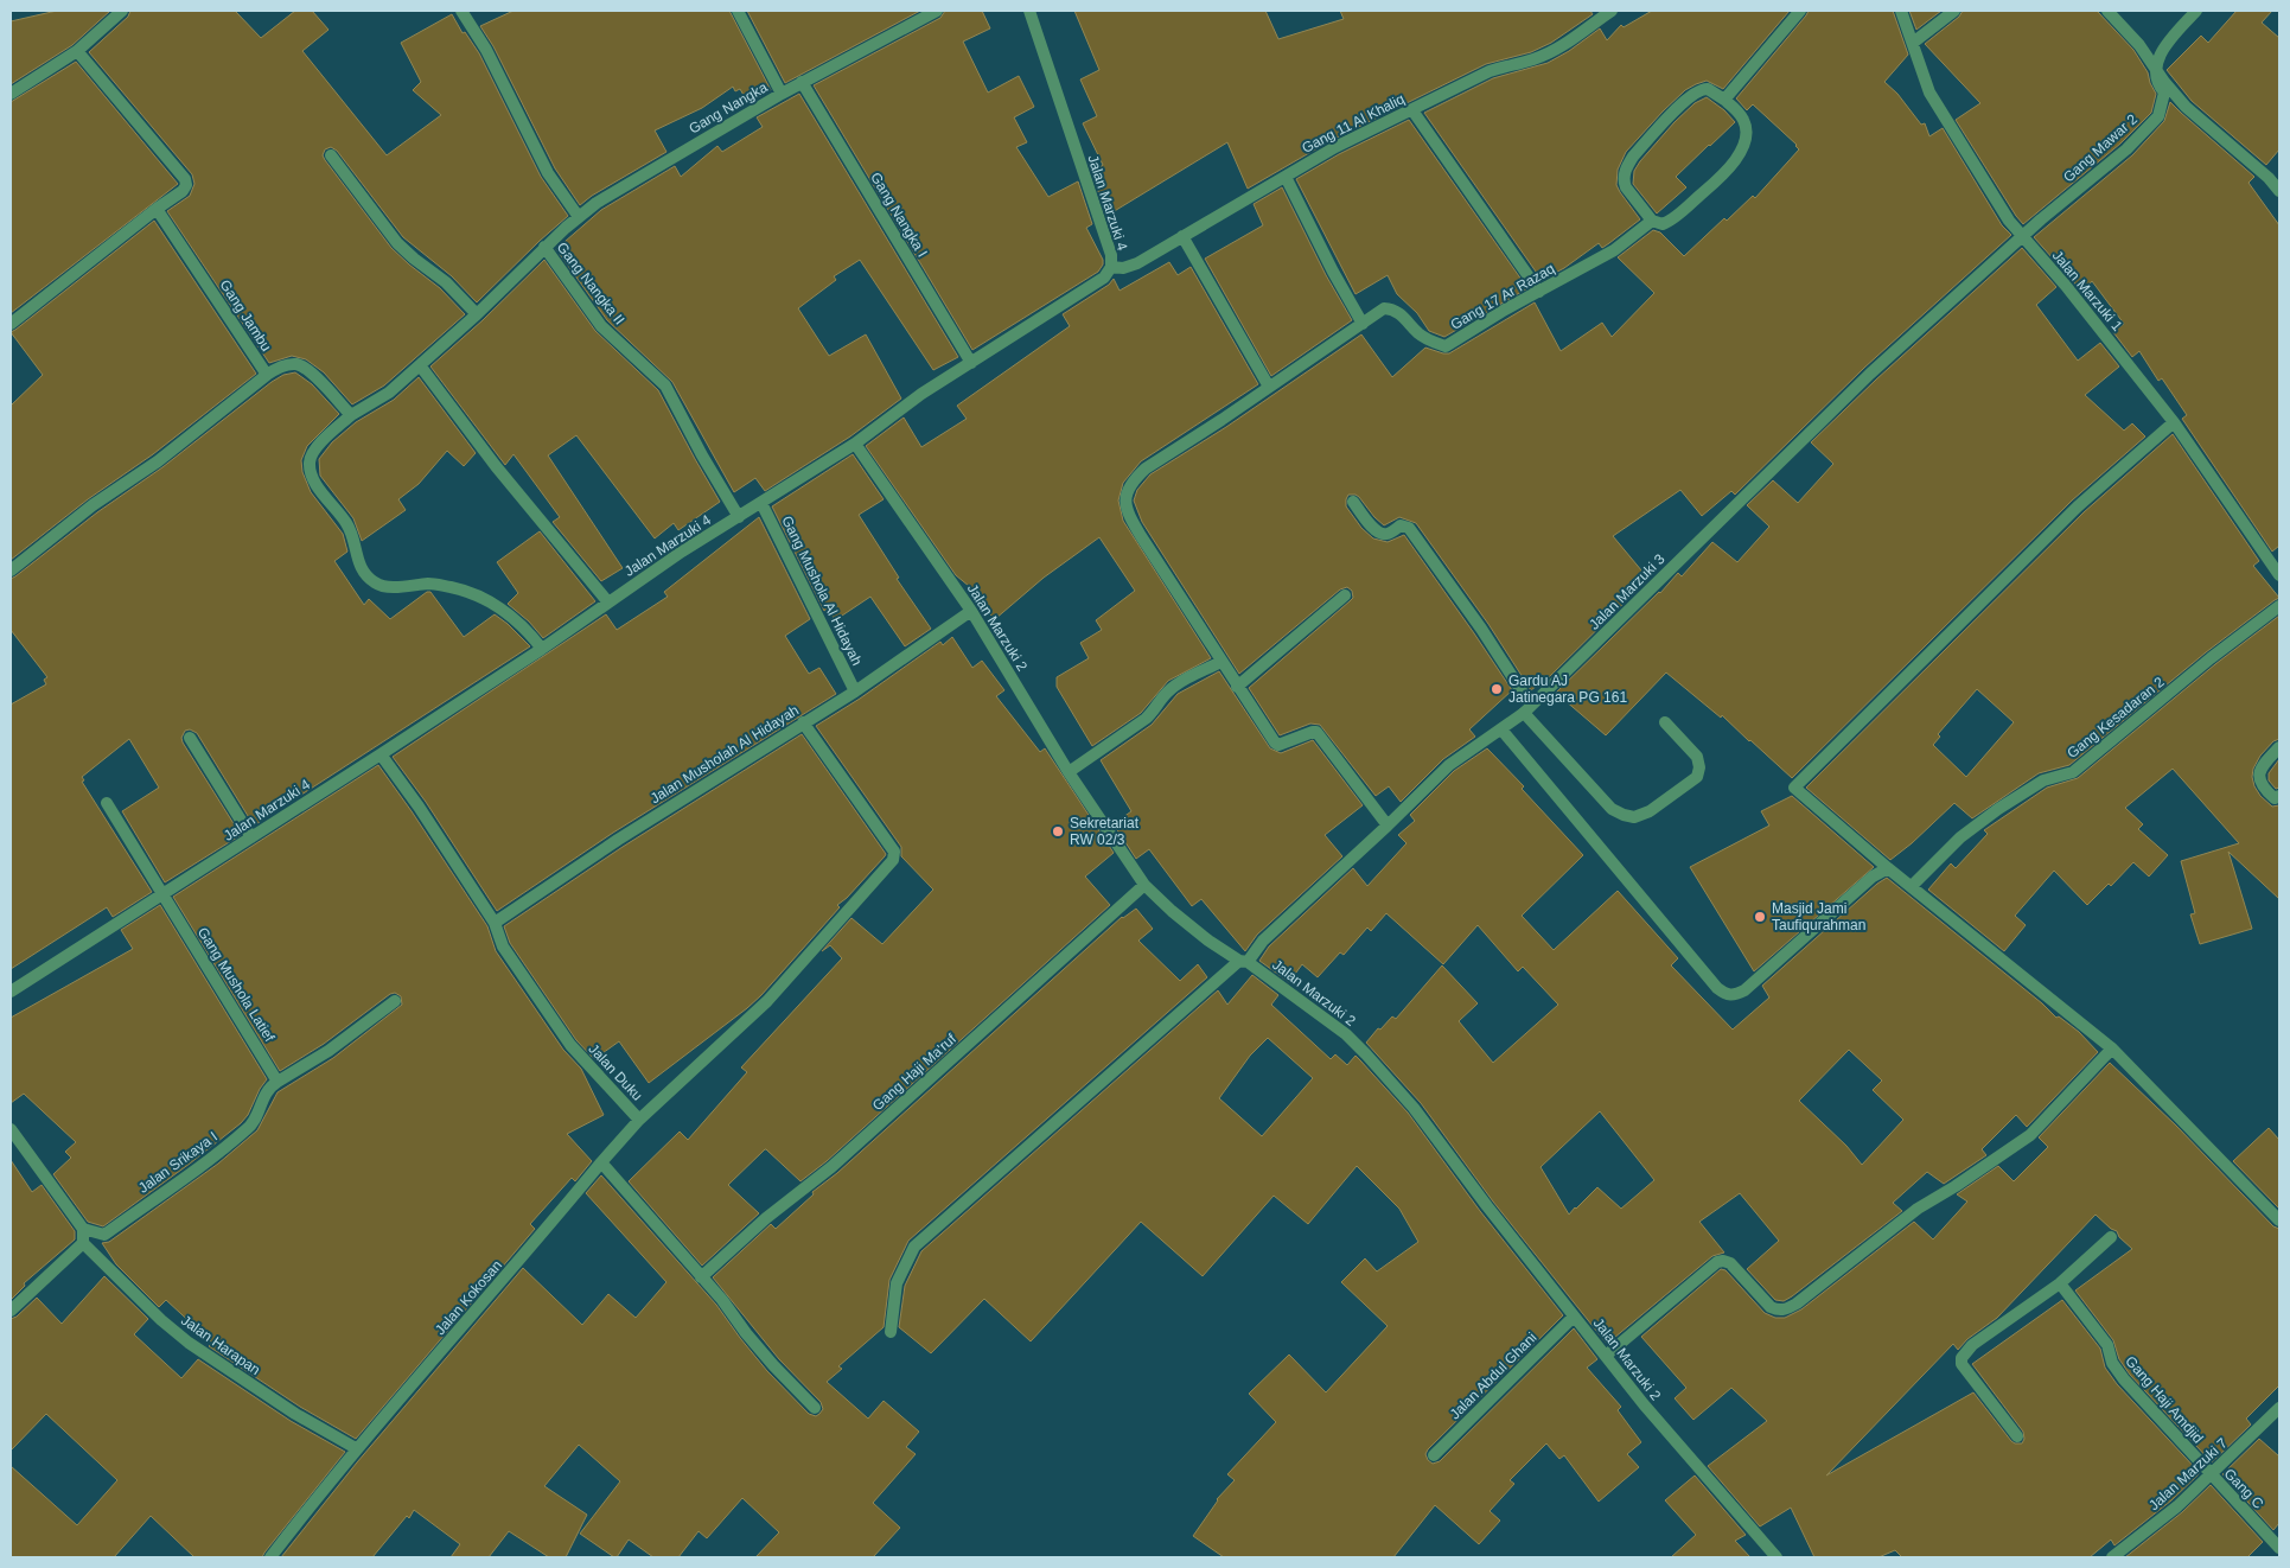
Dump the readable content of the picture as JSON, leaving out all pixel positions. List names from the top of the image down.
{
  "streets": {
    "street": [
      "Gang Nangka",
      "Gang 11 Al Khaliq",
      "Gang Mawar 2",
      "Jalan Marzuki 4",
      "Gang Nangka I",
      "Gang Nangka II",
      "Jalan Marzuki 1",
      "Gang 17 Ar Razaq",
      "Gang Jambu",
      "Gang Mushola Al Hidayah",
      "Jalan Marzuki 3",
      "Jalan Marzuki 2",
      "Gang Kesadaran 2",
      "Jalan Musholah Al Hidayah",
      "Gang Mushola Latief",
      "Jalan Duku",
      "Gang Haji Ma'ruf",
      "Jalan Srikaya I",
      "Jalan Kokosan",
      "Jalan Harapan",
      "Jalan Abdul Ghani",
      "Gang Haji Amdjid",
      "Jalan Marzuki 7",
      "Gang C"
    ]
  },
  "crossings": [
    ["Gang Nangka", "Gang Nangka I"],
    ["Gang Nangka", "Gang Nangka II"],
    ["Gang 11 Al Khaliq", "Jalan Marzuki 4"],
    ["Gang Mawar 2", "Jalan Marzuki 1"],
    ["Gang Mawar 2", "Jalan Marzuki 3"],
    ["Jalan Marzuki 4", "Gang Nangka I"],
    ["Jalan Marzuki 4", "Gang Nangka II"],
    ["Jalan Marzuki 4", "Gang Mushola Al Hidayah"],
    ["Jalan Marzuki 4", "Jalan Marzuki 2"],
    ["Jalan Marzuki 4", "Gang Mushola Latief"],
    ["Jalan Marzuki 4", "Jalan Duku"],
    ["Gang Nangka II", "Gang Jambu"],
    ["Jalan Marzuki 1", "Jalan Marzuki 3"],
    ["Gang Mushola Al Hidayah", "Jalan Musholah Al Hidayah"],
    ["Jalan Marzuki 3", "Jalan Marzuki 2"],
    ["Jalan Marzuki 2", "Jalan Musholah Al Hidayah"],
    ["Jalan Marzuki 2", "Gang Haji Ma'ruf"],
    ["Jalan Marzuki 2", "Jalan Abdul Ghani"],
    ["Jalan Musholah Al Hidayah", "Jalan Duku"],
    ["Gang Mushola Latief", "Jalan Srikaya I"],
    ["Jalan Duku", "Jalan Kokosan"],
    ["Jalan Kokosan", "Jalan Harapan"],
    ["Gang Haji Amdjid", "Jalan Marzuki 7"],
    ["Gang Haji Amdjid", "Gang C"],
    ["Jalan Marzuki 7", "Gang C"]
  ],
  "places": ["Gardu AJ Jatinegara PG 161", "Sekretariat RW 02/3", "Masjid Jami Taufiqurahman"]
}
